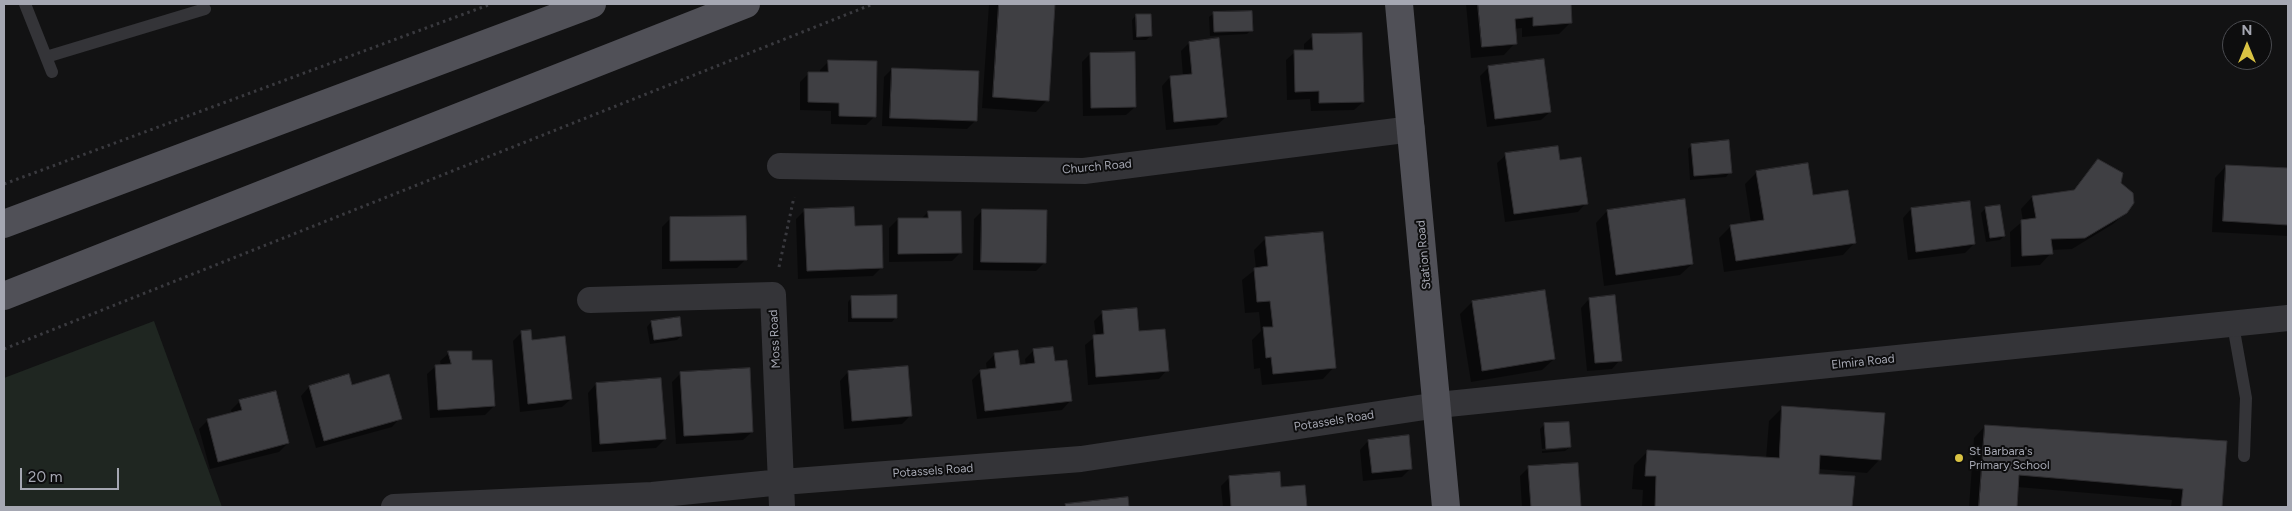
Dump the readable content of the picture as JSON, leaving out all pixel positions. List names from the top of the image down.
{
  "streets": {
    "main road": ["Station Road"],
    "street": [
      "Church Road",
      "Moss Road",
      "Elmira Road",
      "Potassels Road"
    ]
  },
  "crossings": [
    ["Church Road", "Station Road"],
    ["Station Road", "Elmira Road"],
    ["Station Road", "Potassels Road"],
    ["Moss Road", "Potassels Road"],
    ["Elmira Road", "Potassels Road"]
  ],
  "places": ["St Barbara's Primary School"],
  "scale_bar": "20 m",
  "north": "top"
}
